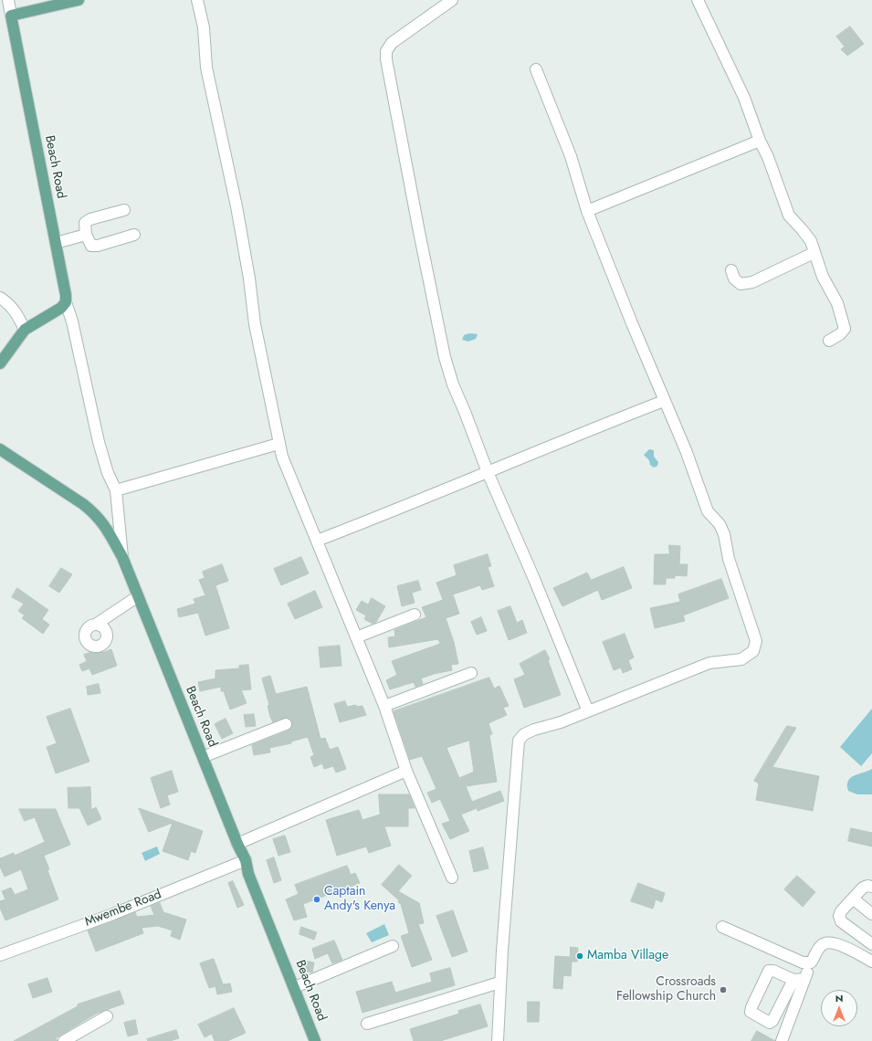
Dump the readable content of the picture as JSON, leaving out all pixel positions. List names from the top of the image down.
{
  "streets": {
    "main road": ["Beach Road"],
    "street": ["Mwembe Road"]
  },
  "crossings": [
    ["Beach Road", "Mwembe Road"]
  ],
  "places": ["Captain Andy's Kenya", "Mamba Village", "Crossroads Fellowship Church"],
  "north": "top"
}
